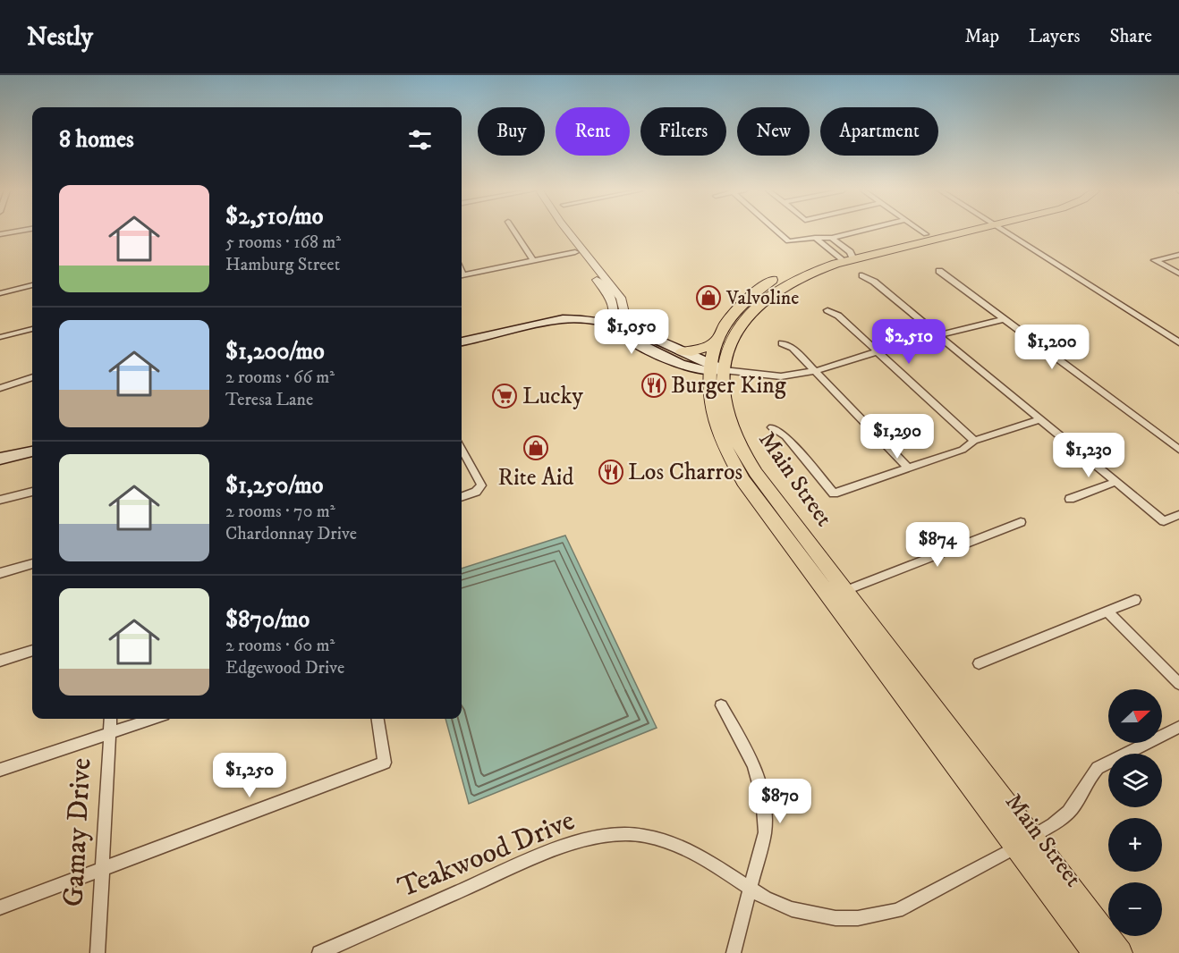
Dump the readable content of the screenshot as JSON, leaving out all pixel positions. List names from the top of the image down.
{
  "streets": {
    "main road": ["Main Street"],
    "street": ["Gamay Drive", "Teakwood Drive"]
  },
  "crossings": [
    ["Main Street", "Teakwood Drive"]
  ],
  "places": {
    "shop": ["Valvoline", "Rite Aid"],
    "restaurant": ["Burger King", "Los Charros"],
    "supermarket": ["Lucky"]
  },
  "north": "right",
  "page": {
    "header": "Nestly",
    "nav": ["Map", "Layers", "Share"],
    "chip": [
      "Buy",
      "Rent",
      "Filters",
      "New",
      "Apartment"
    ],
    "heading": "8 homes",
    "list": [
      {
        "name": "$2,510/mo",
        "note": "5 rooms · 168 m² · Hamburg Street"
      },
      {
        "name": "$1,200/mo",
        "note": "2 rooms · 66 m² · Teresa Lane"
      },
      {
        "name": "$1,250/mo",
        "note": "2 rooms · 70 m² · Chardonnay Drive"
      },
      {
        "name": "$870/mo",
        "note": "2 rooms · 60 m² · Edgewood Drive"
      }
    ],
    "price": [
      "$1,050",
      "$2,510",
      "$1,200",
      "$1,290",
      "$1,230",
      "$874",
      "$1,250",
      "$870"
    ],
    "map_buttons": ["+", "−"]
  }
}
